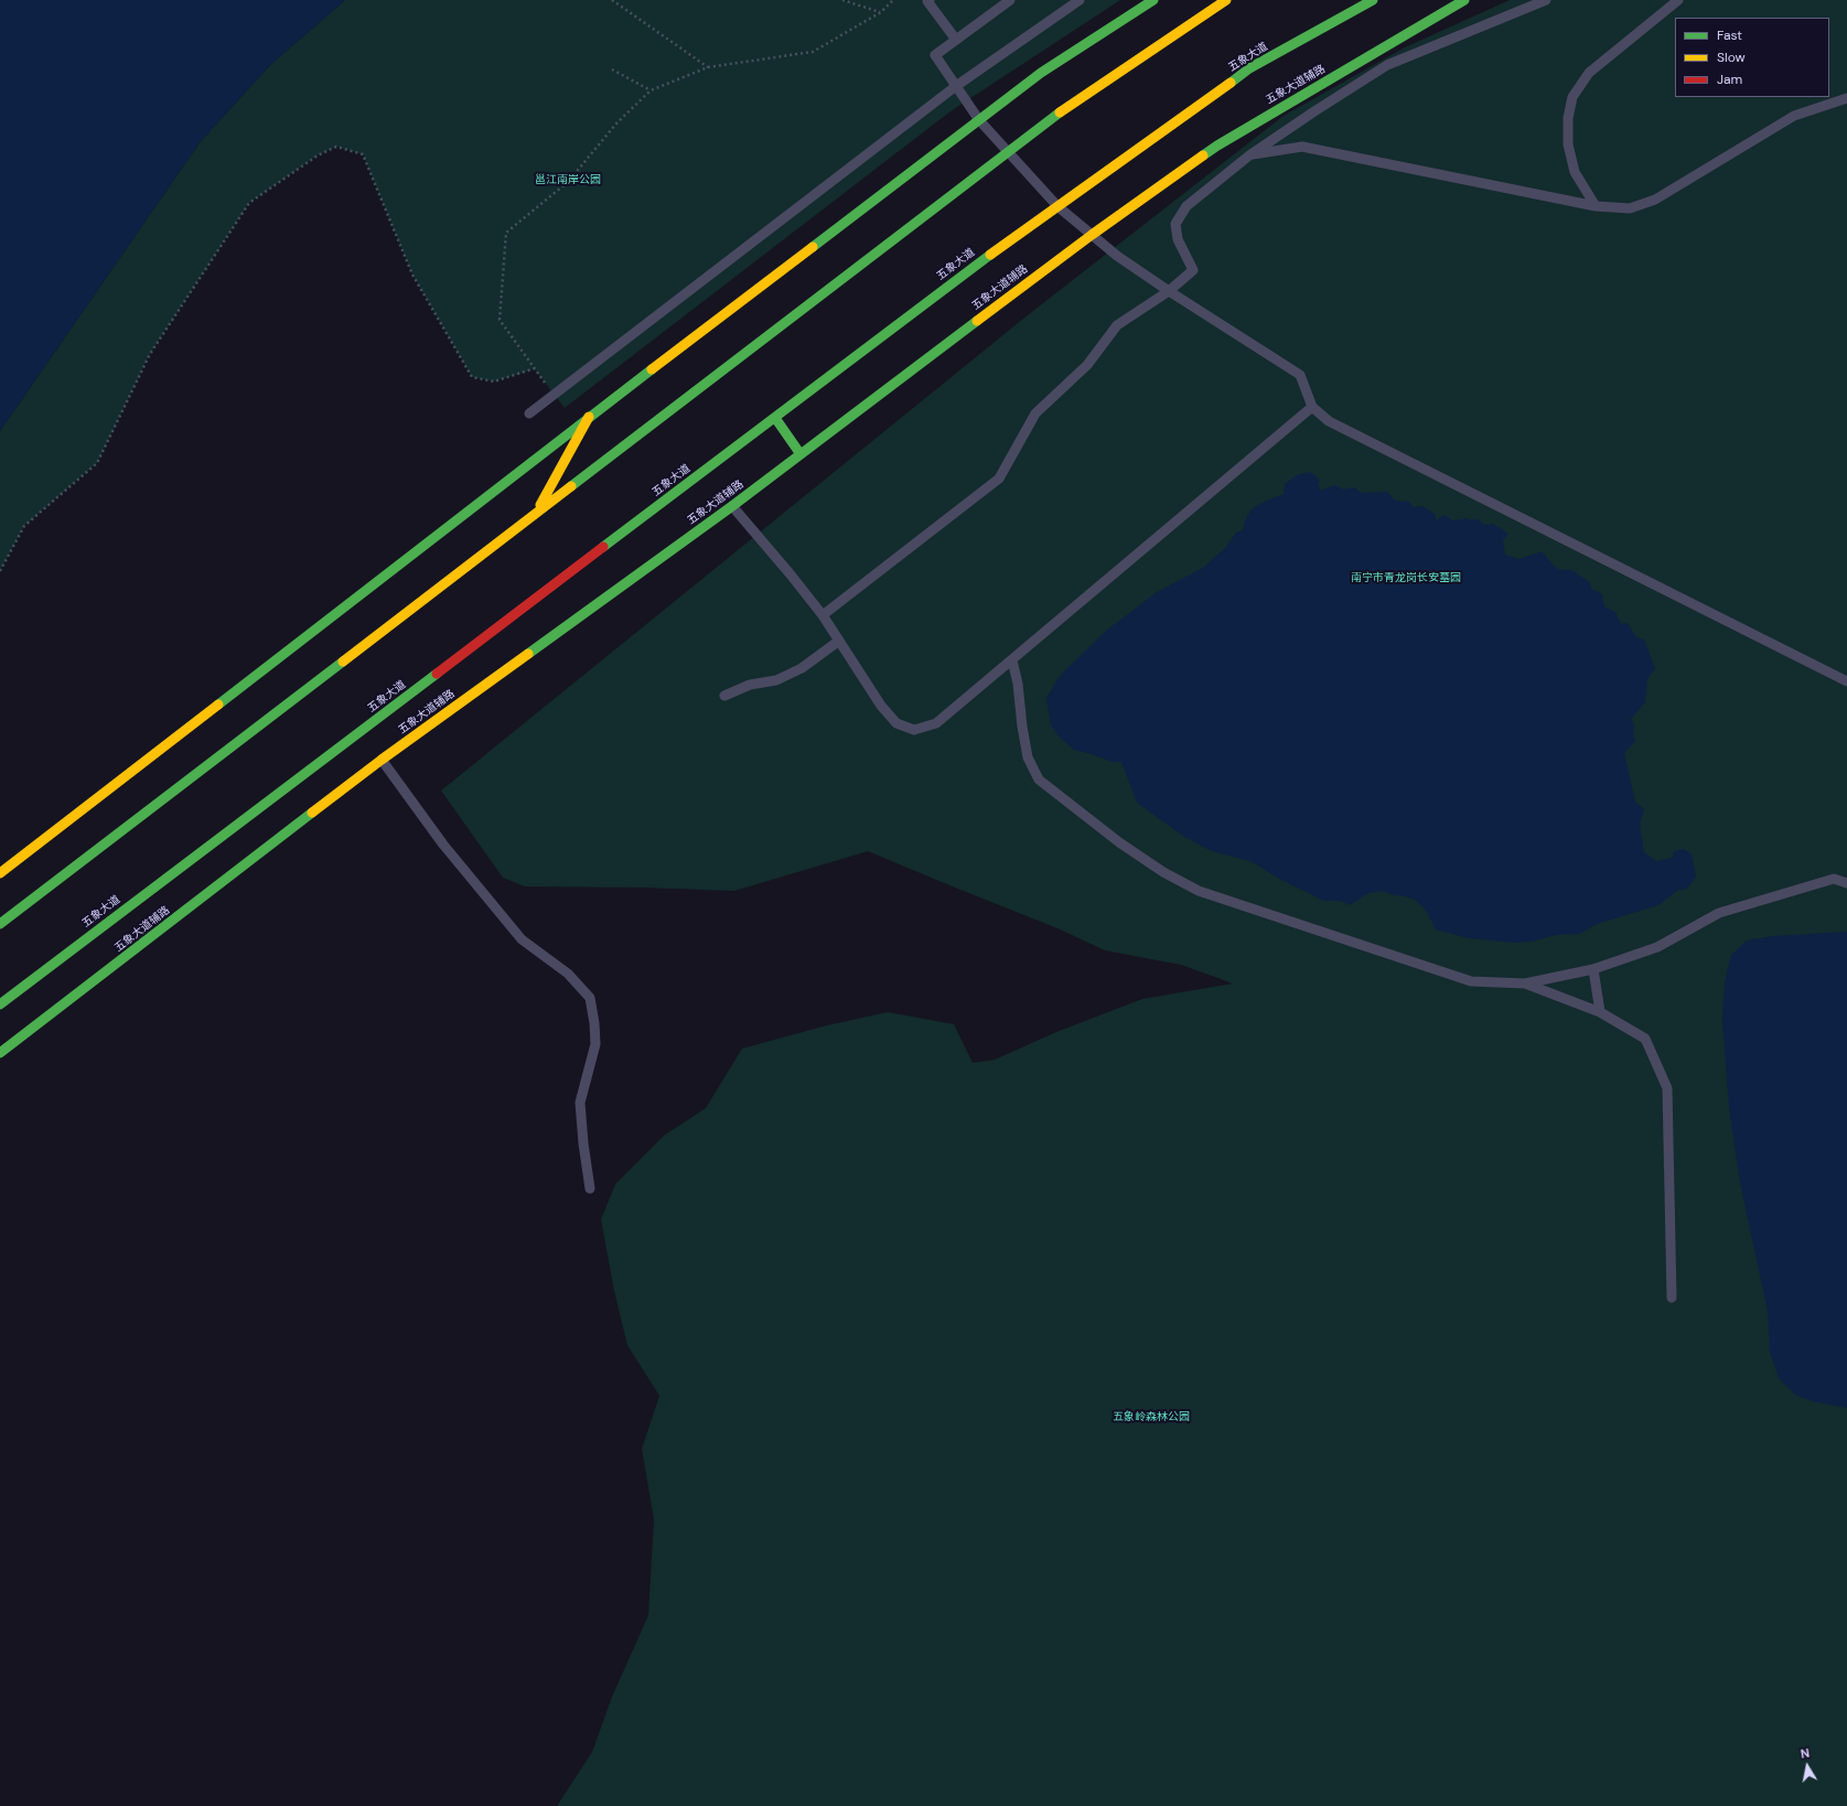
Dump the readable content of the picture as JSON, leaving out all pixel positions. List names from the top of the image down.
{
  "streets": {
    "main road": ["五象大道", "五象大道辅路"]
  },
  "parks": ["邕江南岸公园", "南宁市青龙岗长安墓园", "五象岭森林公园"],
  "legend": ["Fast", "Slow", "Jam"],
  "north": "top"
}
